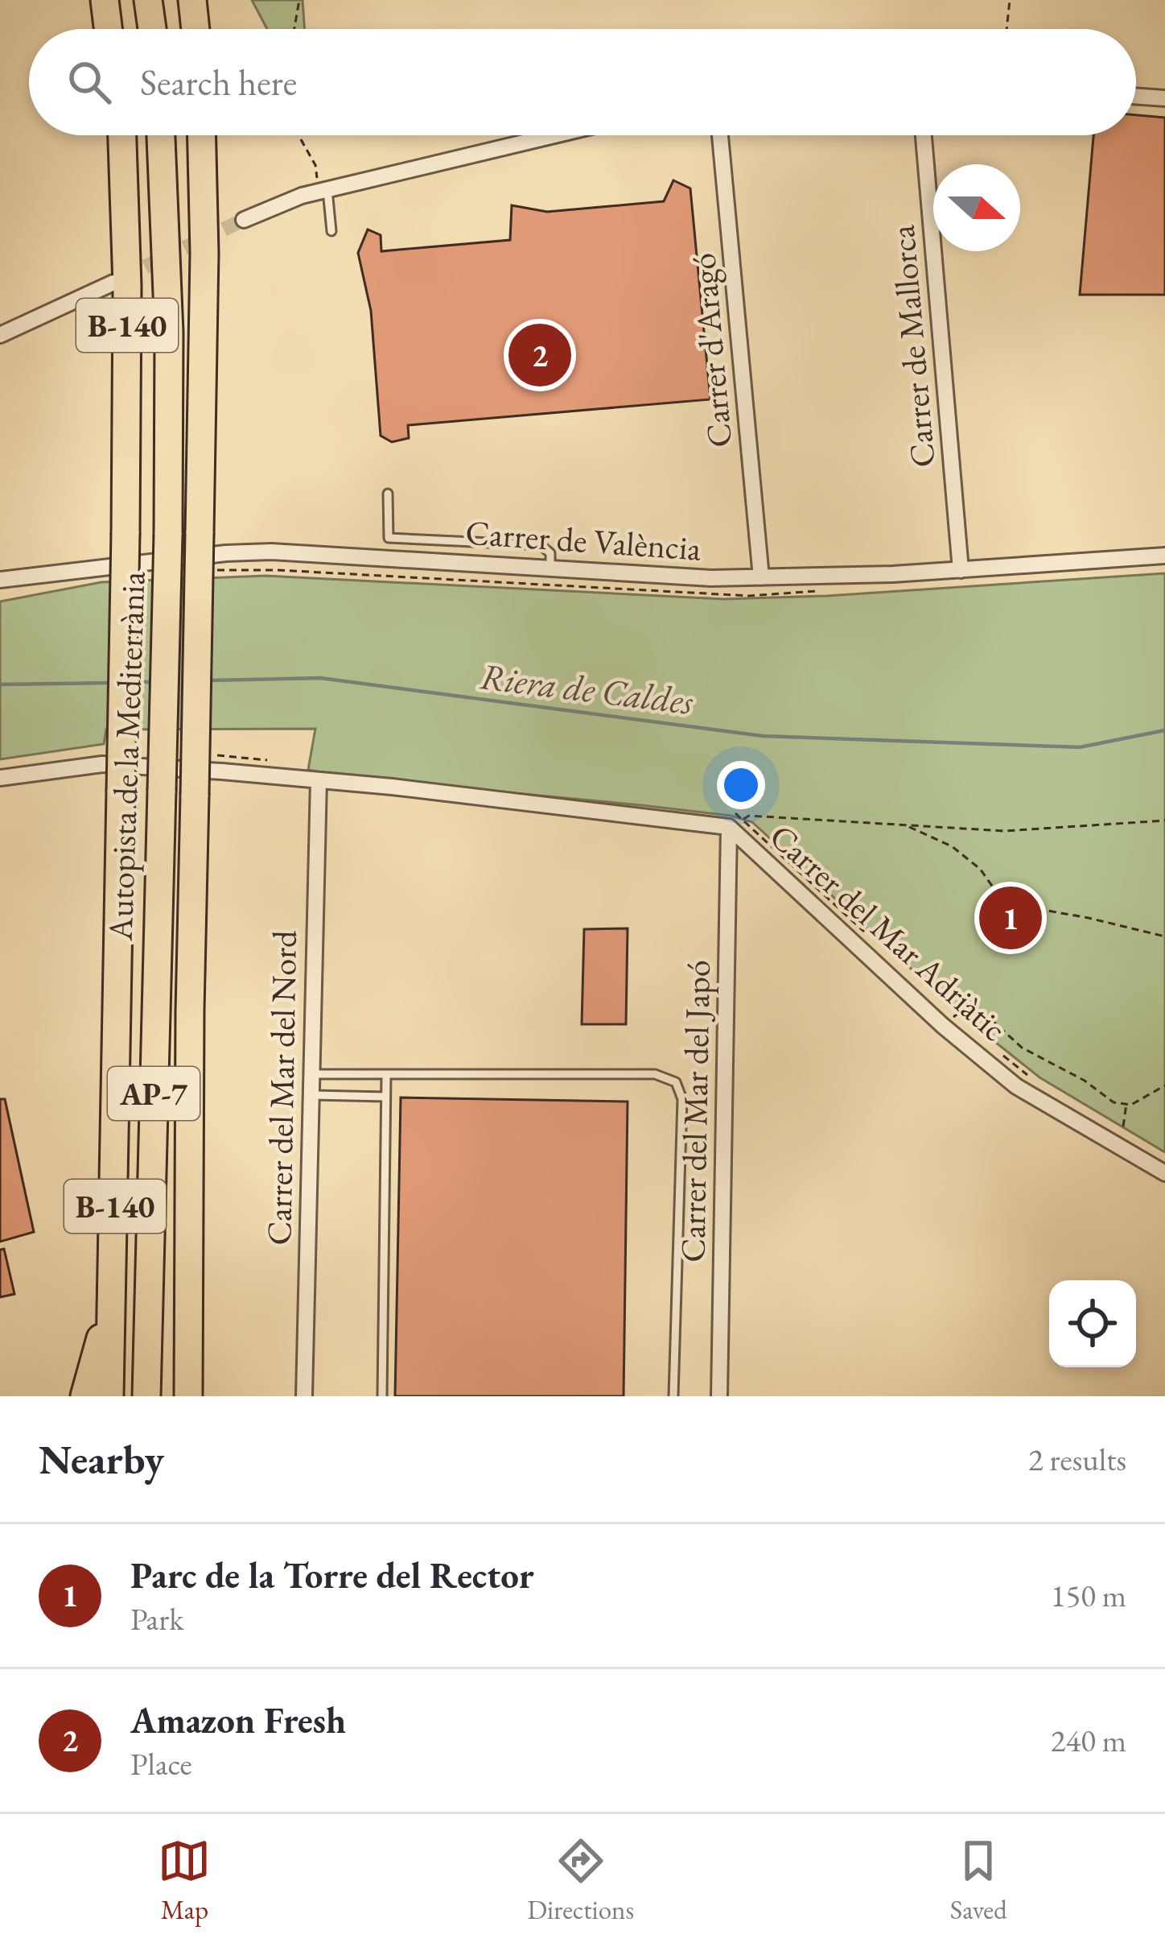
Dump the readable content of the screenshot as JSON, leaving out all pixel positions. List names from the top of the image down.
{
  "streets": {
    "highway": ["B-140", "Autopista de la Mediterrània", "AP-7"],
    "street": [
      "Carrer de Mallorca",
      "Carrer d'Aragó",
      "Carrer de València",
      "Carrer del Mar Adriàtic",
      "Carrer del Mar del Nord",
      "Carrer del Mar del Japó"
    ]
  },
  "crossings": [
    ["Carrer de Mallorca", "Carrer de València"],
    ["Carrer d'Aragó", "Carrer de València"],
    ["Carrer del Mar Adriàtic", "Carrer del Mar del Nord"],
    ["Carrer del Mar Adriàtic", "Carrer del Mar del Japó"]
  ],
  "water": ["Riera de Caldes"],
  "north": "right",
  "page": {
    "search": "Search here",
    "pins": ["2", "1"],
    "heading": ["Nearby", "2 results"],
    "list": [
      {
        "mark": "1",
        "name": "Parc de la Torre del Rector",
        "note": "Park",
        "value": "150 m"
      },
      {
        "mark": "2",
        "name": "Amazon Fresh",
        "note": "Place",
        "value": "240 m"
      }
    ],
    "nav": ["Map", "Directions", "Saved"]
  }
}
